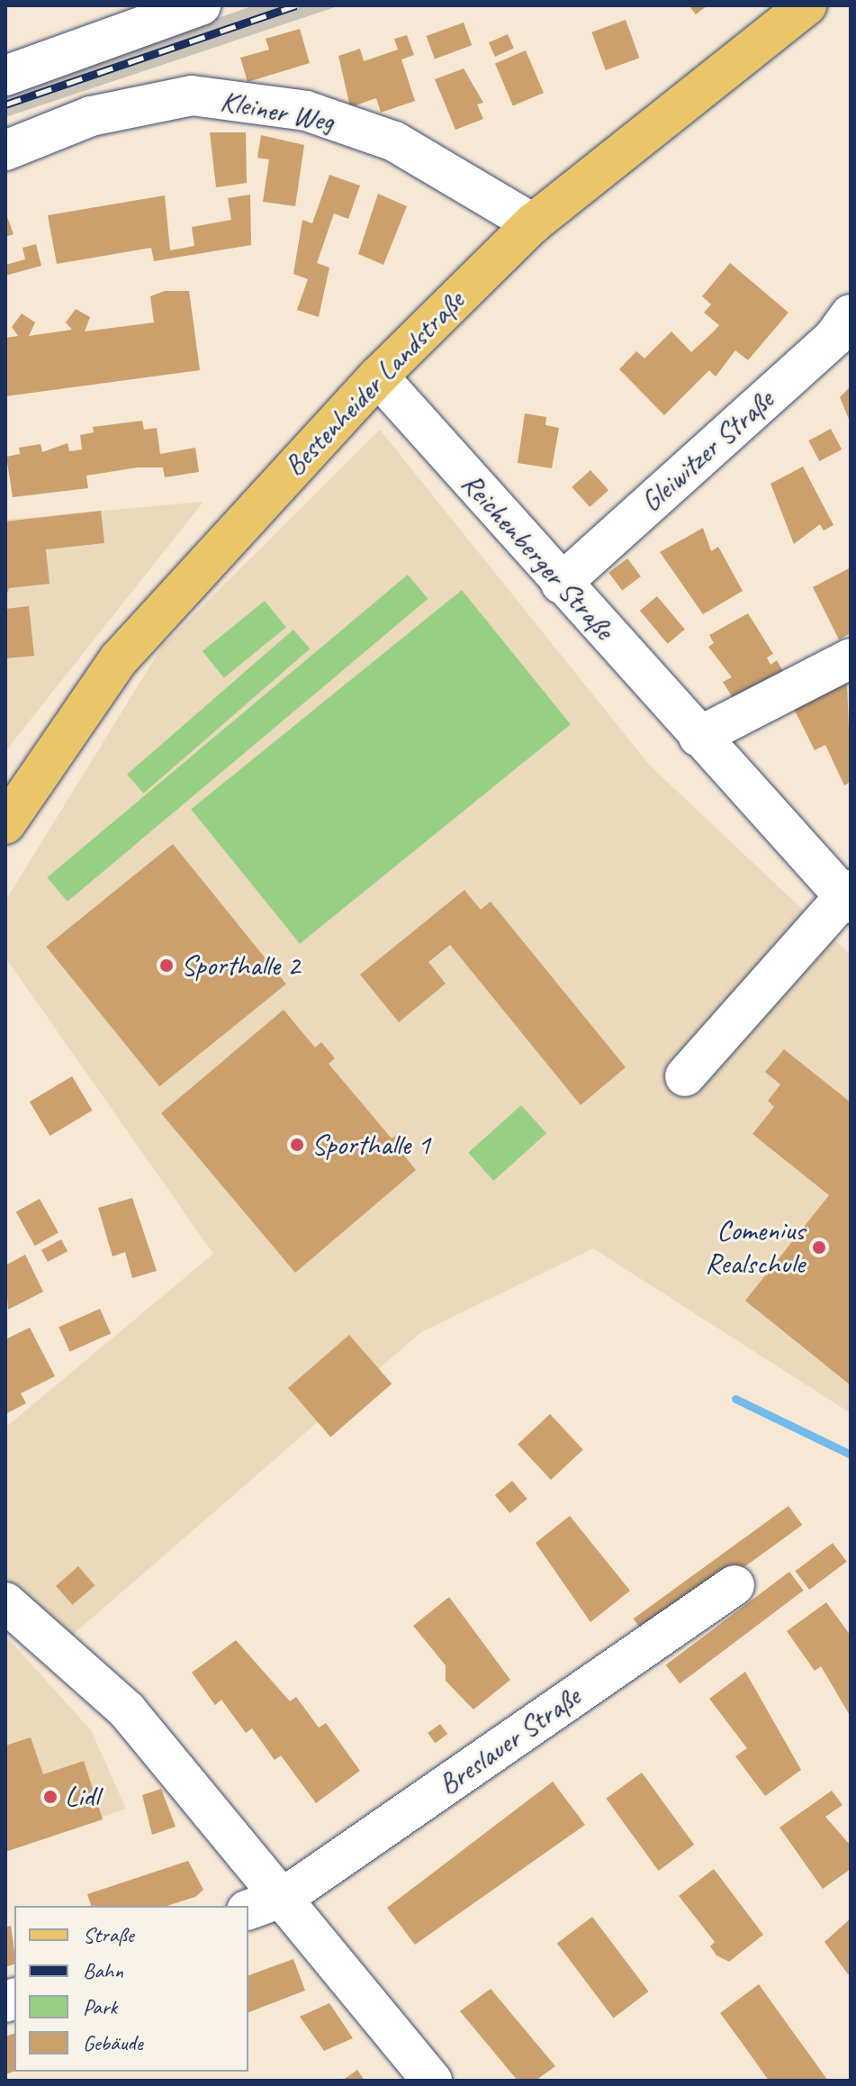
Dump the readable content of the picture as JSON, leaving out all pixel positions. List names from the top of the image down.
{
  "streets": {
    "main road": ["Bestenheider Landstraße"],
    "street": [
      "Kleiner Weg",
      "Gleiwitzer Straße",
      "Reichenberger Straße",
      "Breslauer Straße"
    ]
  },
  "crossings": [
    ["Kleiner Weg", "Bestenheider Landstraße"],
    ["Bestenheider Landstraße", "Reichenberger Straße"],
    ["Gleiwitzer Straße", "Reichenberger Straße"]
  ],
  "places": [
    "Sporthalle 2",
    "Sporthalle 1",
    "Comenius Realschule",
    "Lidl"
  ],
  "legend": [
    "Straße",
    "Bahn",
    "Park",
    "Gebäude"
  ]
}
